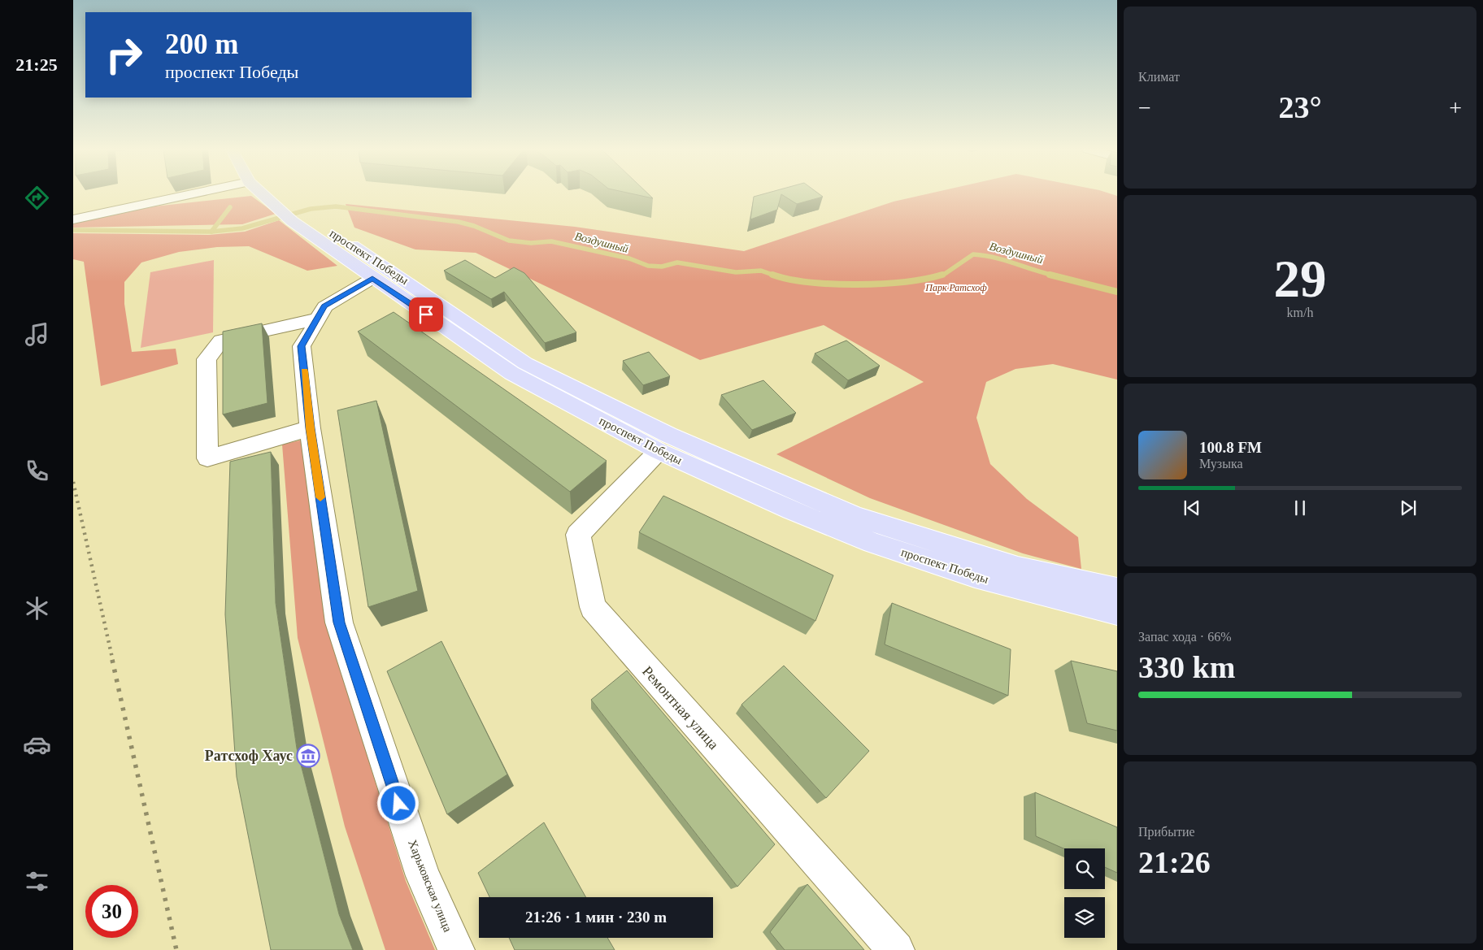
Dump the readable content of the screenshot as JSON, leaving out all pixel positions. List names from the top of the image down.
{
  "streets": {
    "main road": ["проспект Победы"],
    "street": ["Ремонтная улица", "Харьковская улица"]
  },
  "crossings": [
    ["проспект Победы", "Ремонтная улица"],
    ["проспект Победы", "Харьковская улица"]
  ],
  "water": ["Воздушный"],
  "parks": ["Парк Ратсхоф"],
  "places": {
    "museum": ["Ратсхоф Хаус"]
  },
  "page": {
    "tabs": "21:25",
    "tile": [
      "Климат",
      ["29", "km/h"],
      ["Запас хода · 66%", "330 km"],
      ["Прибытие", "21:26"]
    ],
    "turn": ["200 m", "проспект Победы"],
    "heat": ["−", "23°", "+"],
    "song": ["100.8 FM", "Музыка"],
    "limit": "30",
    "trip": "21:26 · 1 мин · 230 m"
  }
}
